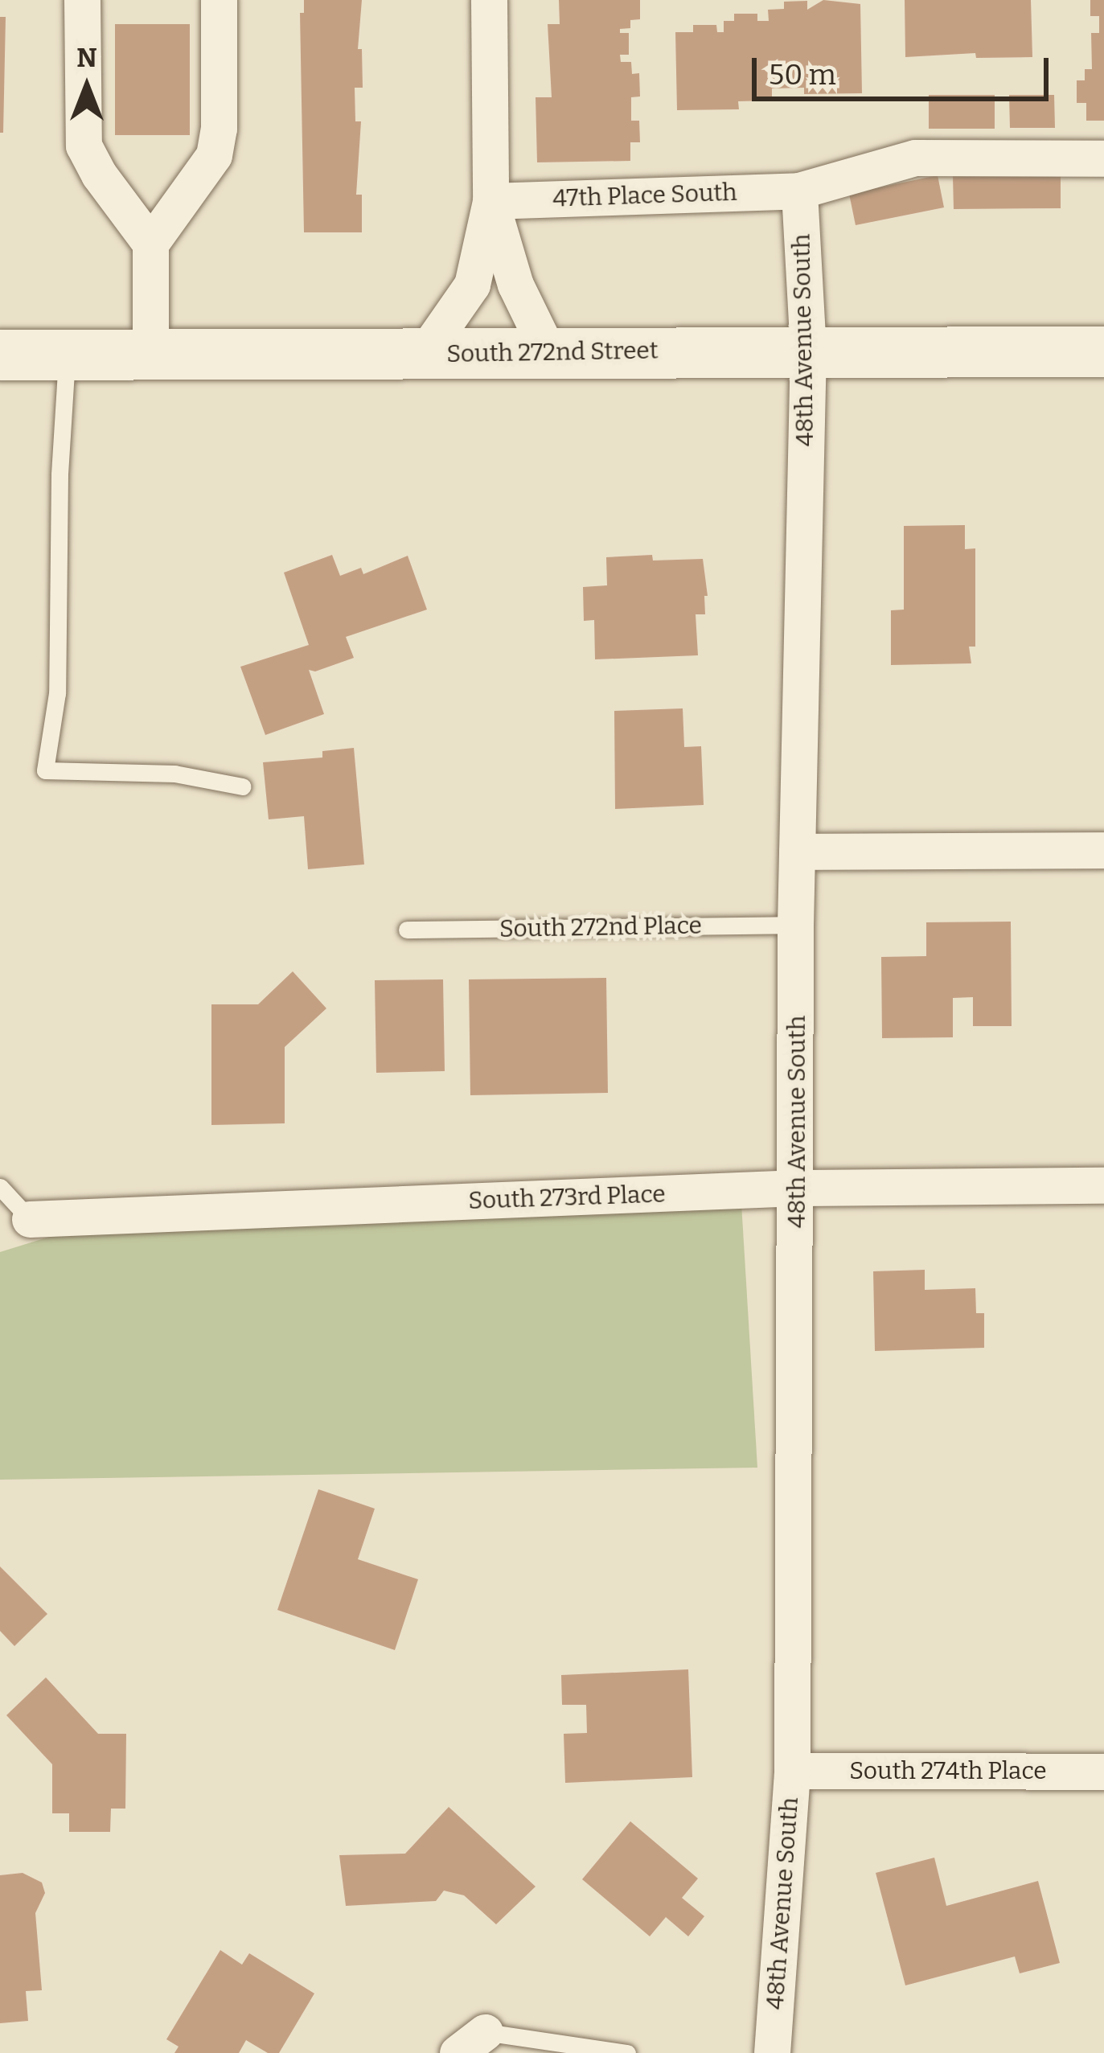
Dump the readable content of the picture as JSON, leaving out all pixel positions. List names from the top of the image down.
{
  "streets": {
    "main road": ["South 272nd Street"],
    "street": [
      "47th Place South",
      "48th Avenue South",
      "South 273rd Place",
      "South 274th Place"
    ],
    "lane": ["South 272nd Place"]
  },
  "crossings": [
    ["47th Place South", "48th Avenue South"],
    ["48th Avenue South", "South 272nd Street"],
    ["48th Avenue South", "South 272nd Place"],
    ["48th Avenue South", "South 273rd Place"],
    ["48th Avenue South", "South 274th Place"]
  ],
  "scale_bar": "50 m",
  "north": "top"
}
